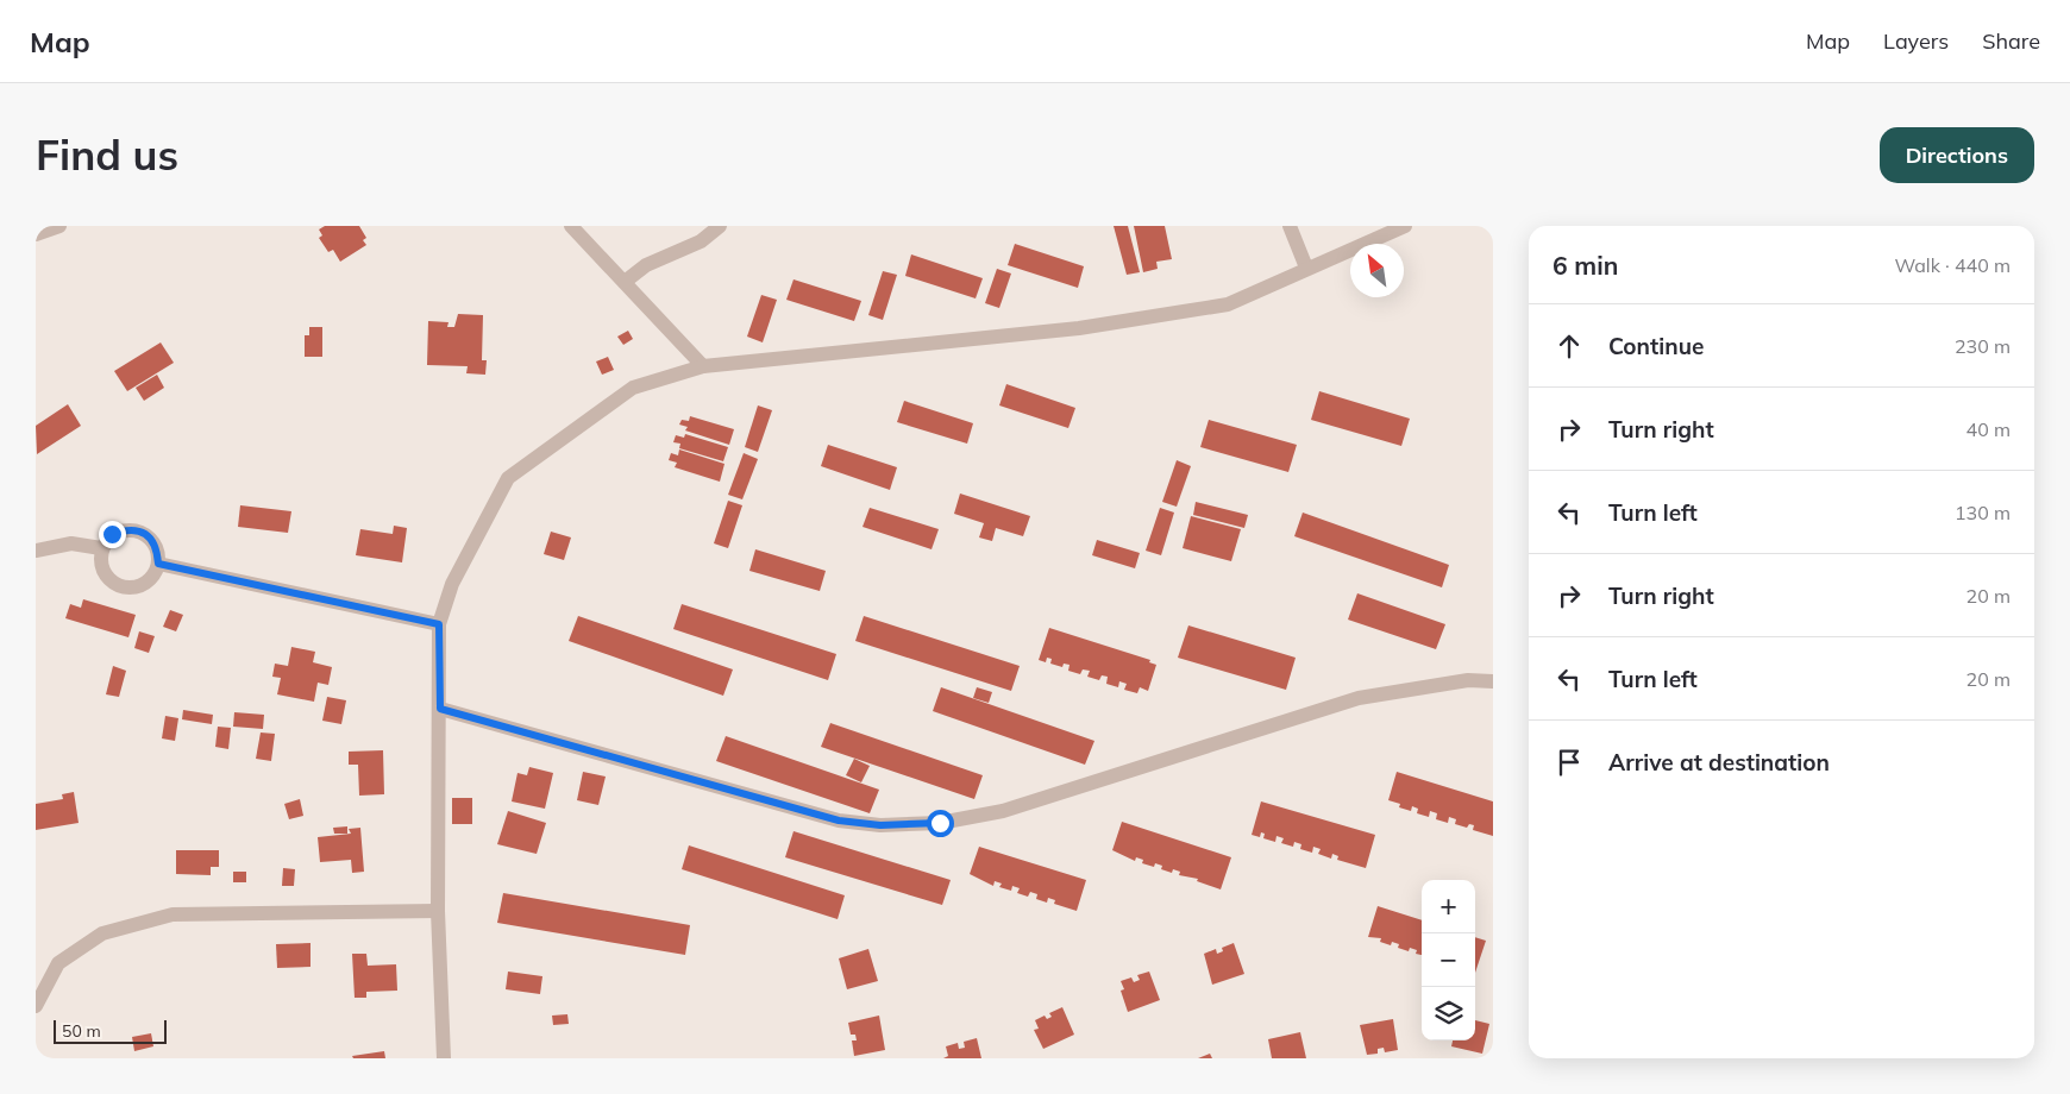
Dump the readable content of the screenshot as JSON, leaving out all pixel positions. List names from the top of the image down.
{
  "scale_bar": "50 m",
  "north": "top left",
  "page": {
    "header": "Map",
    "nav": ["Map", "Layers", "Share"],
    "buttons": "Directions",
    "title": "Find us",
    "heading": ["6 min", "Walk · 440 m"],
    "list": [
      ["Continue", "230 m"],
      ["Turn right", "40 m"],
      ["Turn left", "130 m"],
      ["Turn right", "20 m"],
      ["Turn left", "20 m"],
      "Arrive at destination"
    ],
    "map_buttons": ["+", "−"],
    "scale": "50 m"
  }
}
